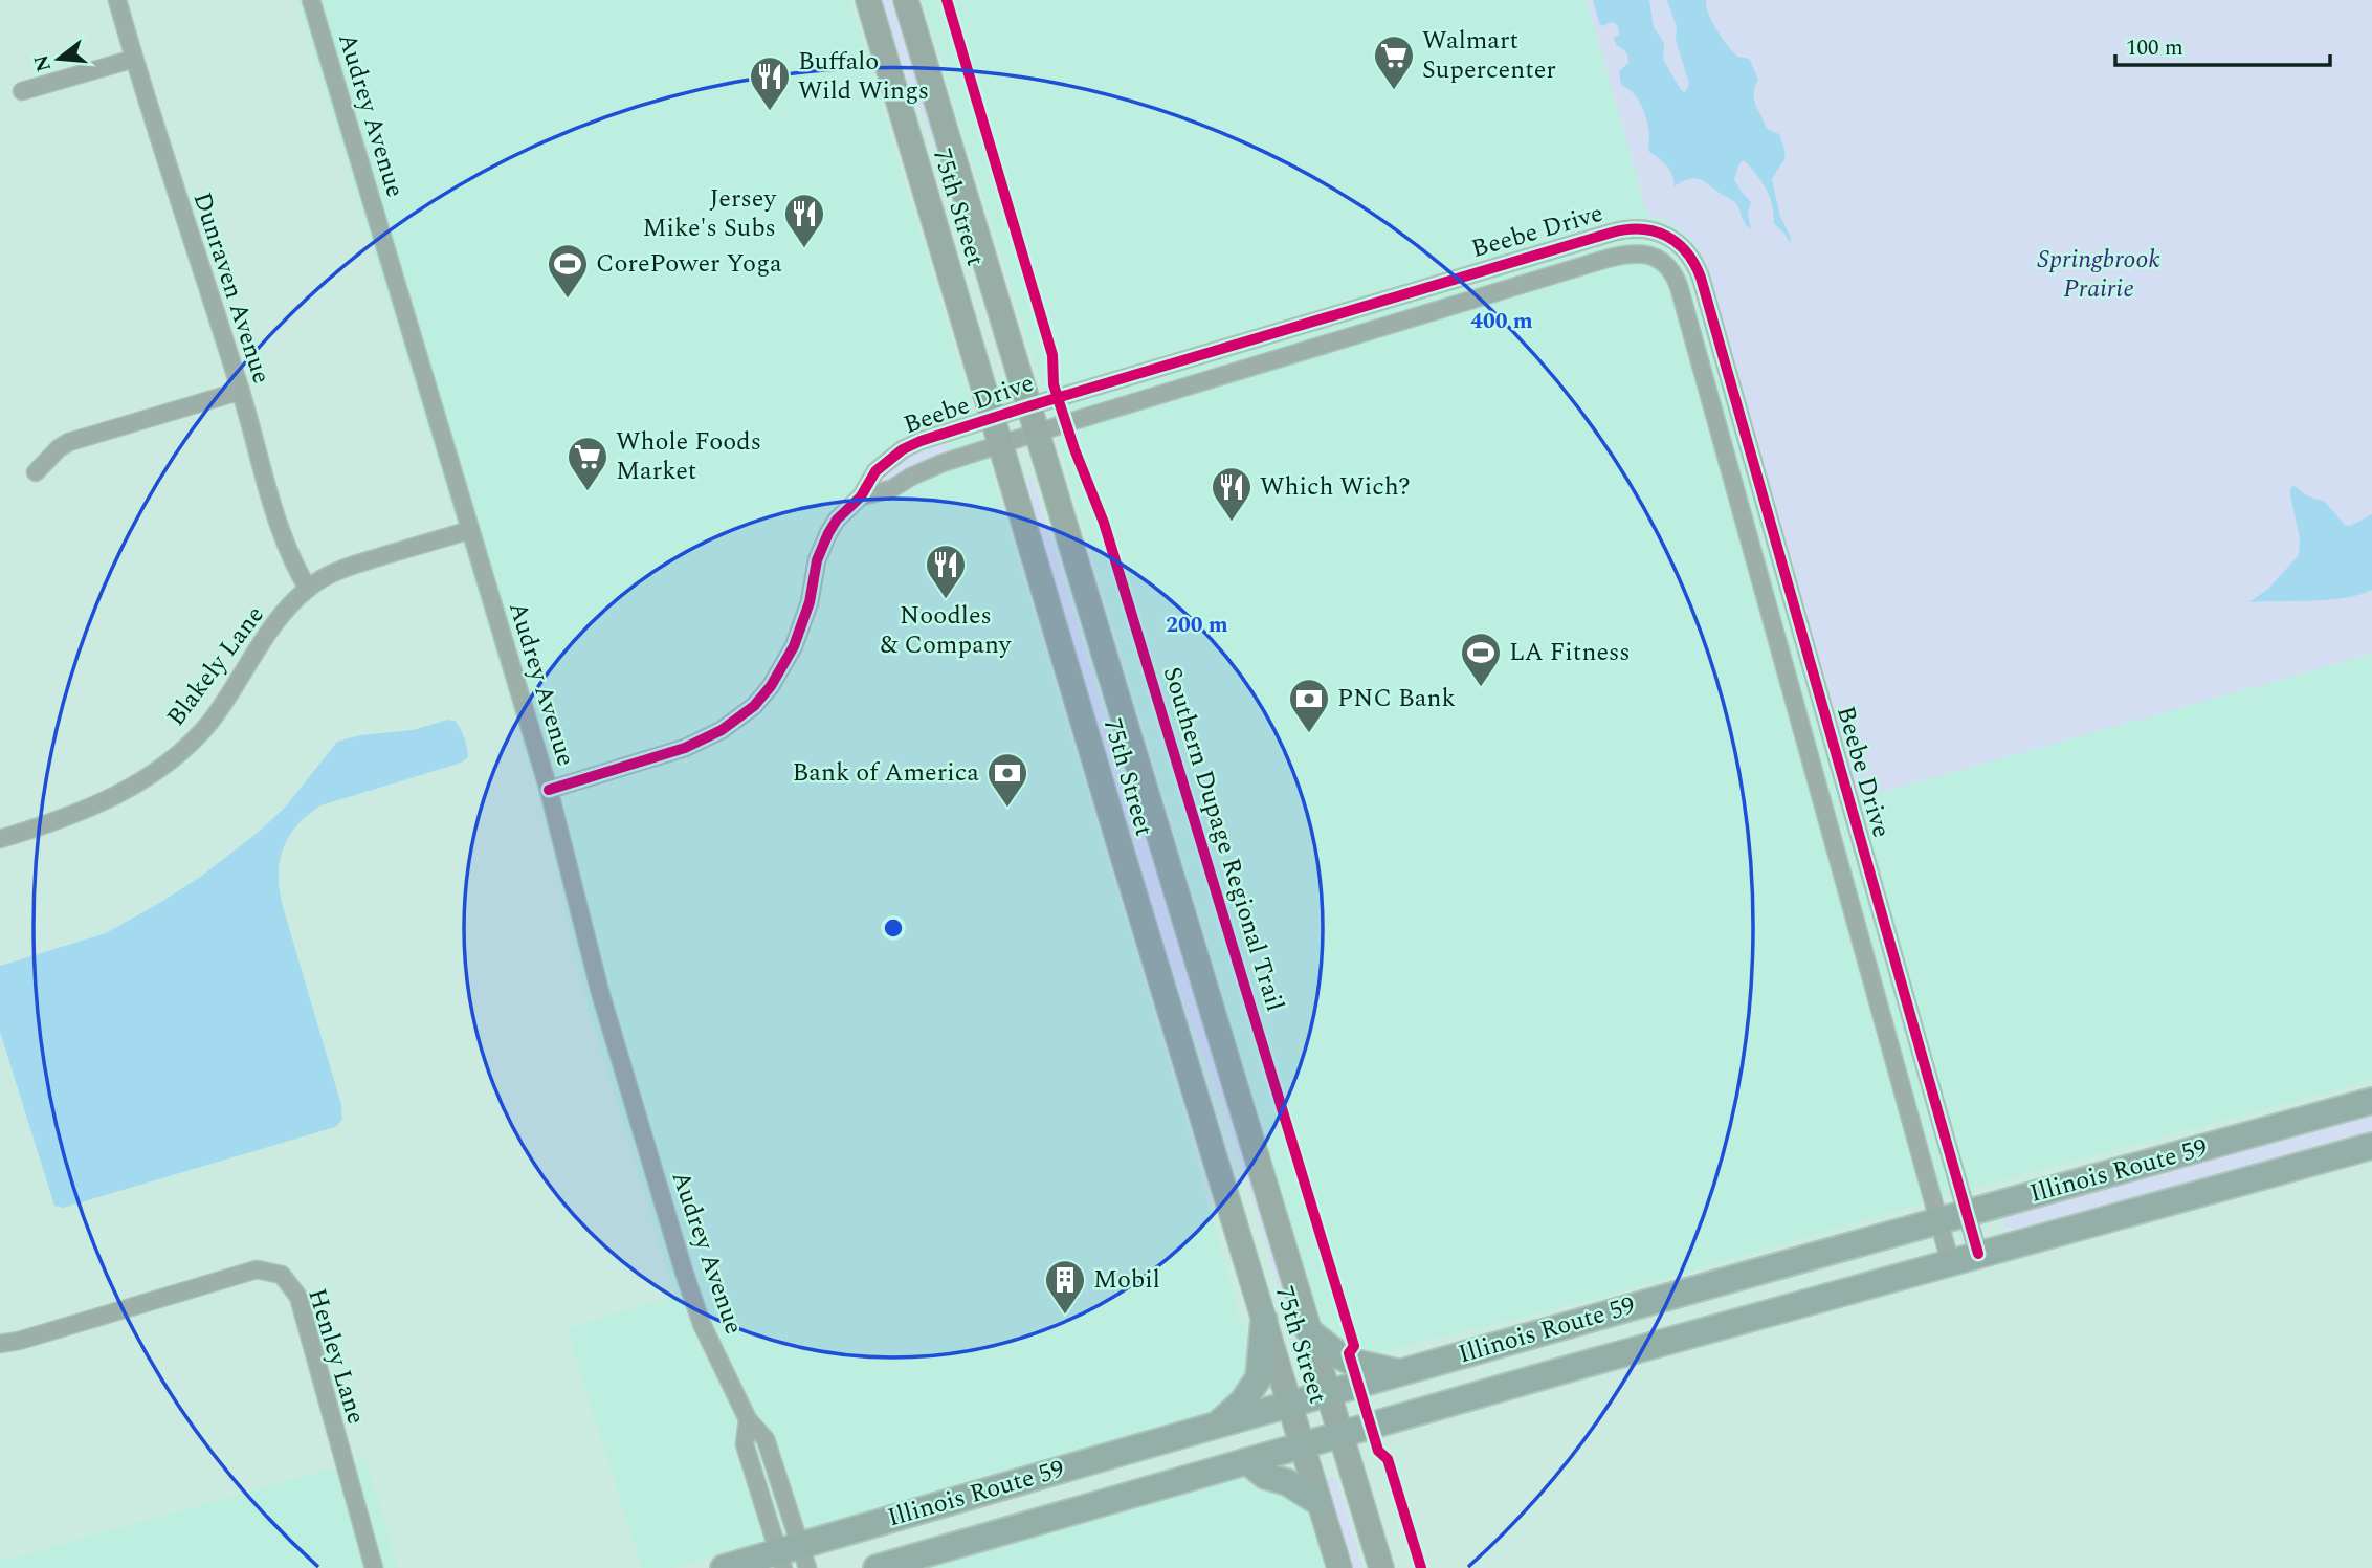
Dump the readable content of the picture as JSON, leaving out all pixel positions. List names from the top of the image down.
{
  "streets": {
    "main road": ["75th Street", "Illinois Route 59"],
    "street": [
      "Audrey Avenue",
      "Beebe Drive",
      "Dunraven Avenue",
      "Blakely Lane",
      "Henley Lane"
    ],
    "cycle path": ["Southern Dupage Regional Trail"]
  },
  "crossings": [
    ["Audrey Avenue", "Beebe Drive"],
    ["Audrey Avenue", "Blakely Lane"],
    ["Audrey Avenue", "Illinois Route 59"],
    ["75th Street", "Beebe Drive"],
    ["75th Street", "Illinois Route 59"],
    ["Beebe Drive", "Illinois Route 59"],
    ["Dunraven Avenue", "Blakely Lane"]
  ],
  "parks": ["Springbrook Prairie"],
  "places": {
    "supermarket": ["Walmart Supercenter", "Whole Foods Market"],
    "restaurant": [
      "Buffalo Wild Wings",
      "Jersey Mike's Subs",
      "Which Wich?",
      "Noodles & Company"
    ],
    "sports": ["CorePower Yoga", "LA Fitness"],
    "bank": ["PNC Bank", "Bank of America"],
    "building": ["Mobil"]
  },
  "scale_bar": "100 m",
  "north": "left",
  "rings": ["400 m", "200 m"]
}
